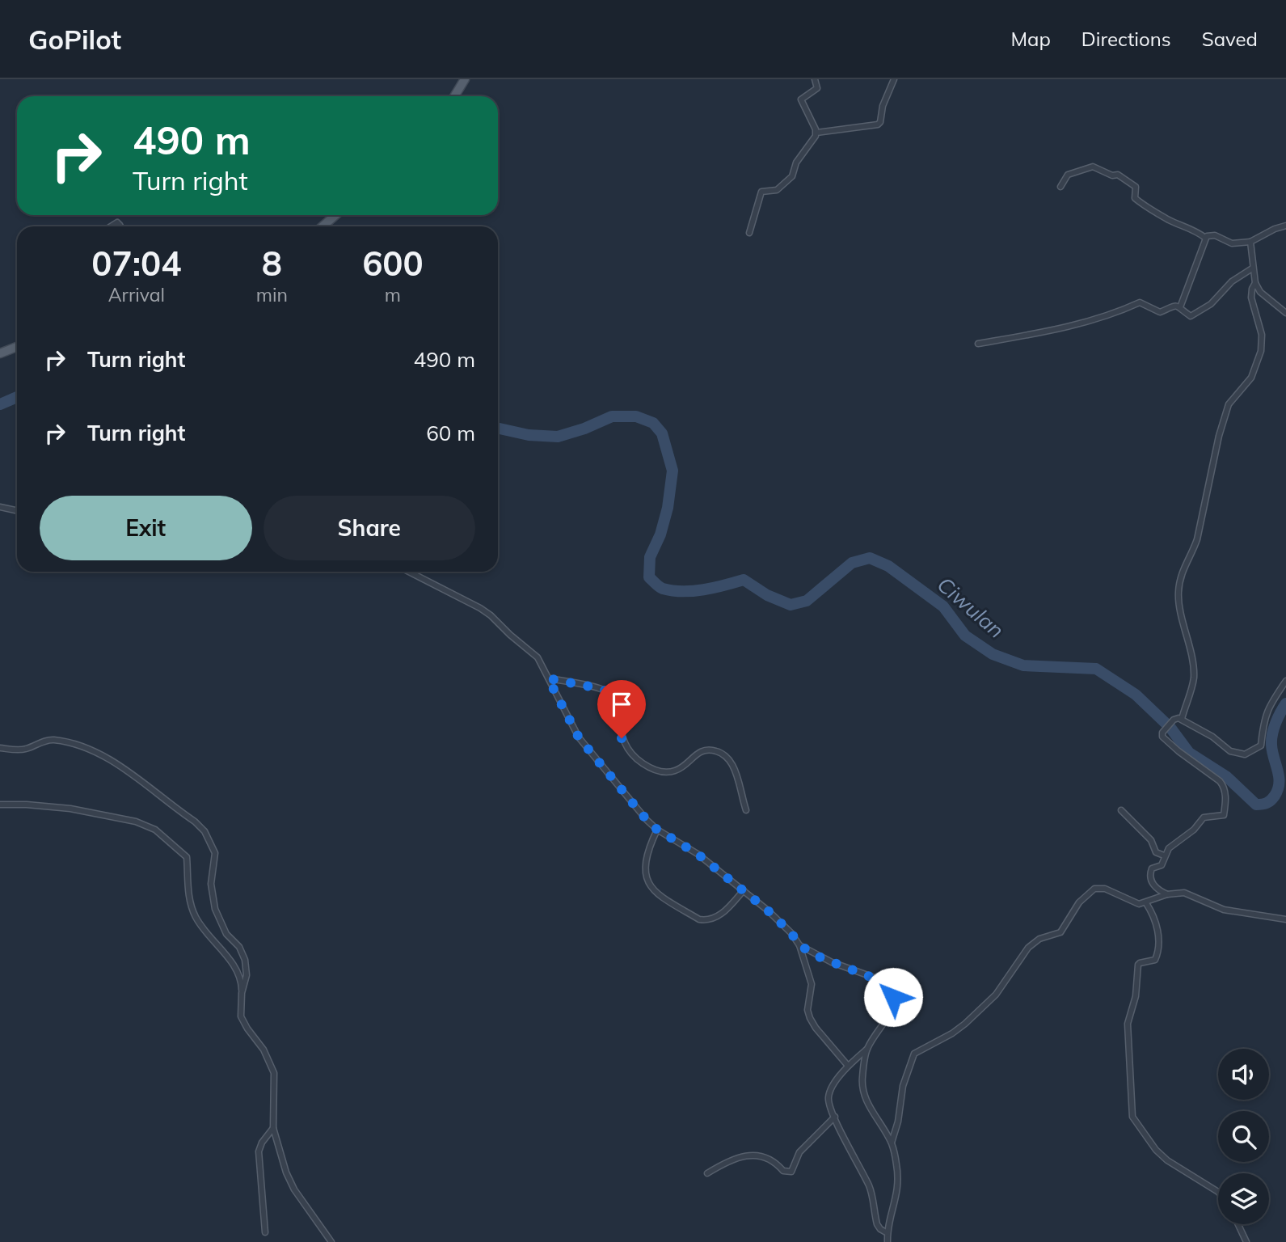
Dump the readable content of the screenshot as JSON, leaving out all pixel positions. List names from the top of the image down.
{
  "water": ["Ciwulan"],
  "page": {
    "header": "GoPilot",
    "nav": ["Map", "Directions", "Saved"],
    "turn": ["490 m", "Turn right"],
    "eta": [
      "07:04",
      "Arrival",
      "8",
      "min",
      "600",
      "m"
    ],
    "list": [
      {
        "name": "Turn right",
        "value": "490 m"
      },
      {
        "name": "Turn right",
        "value": "60 m"
      }
    ],
    "buttons": ["Exit", "Share"]
  }
}
